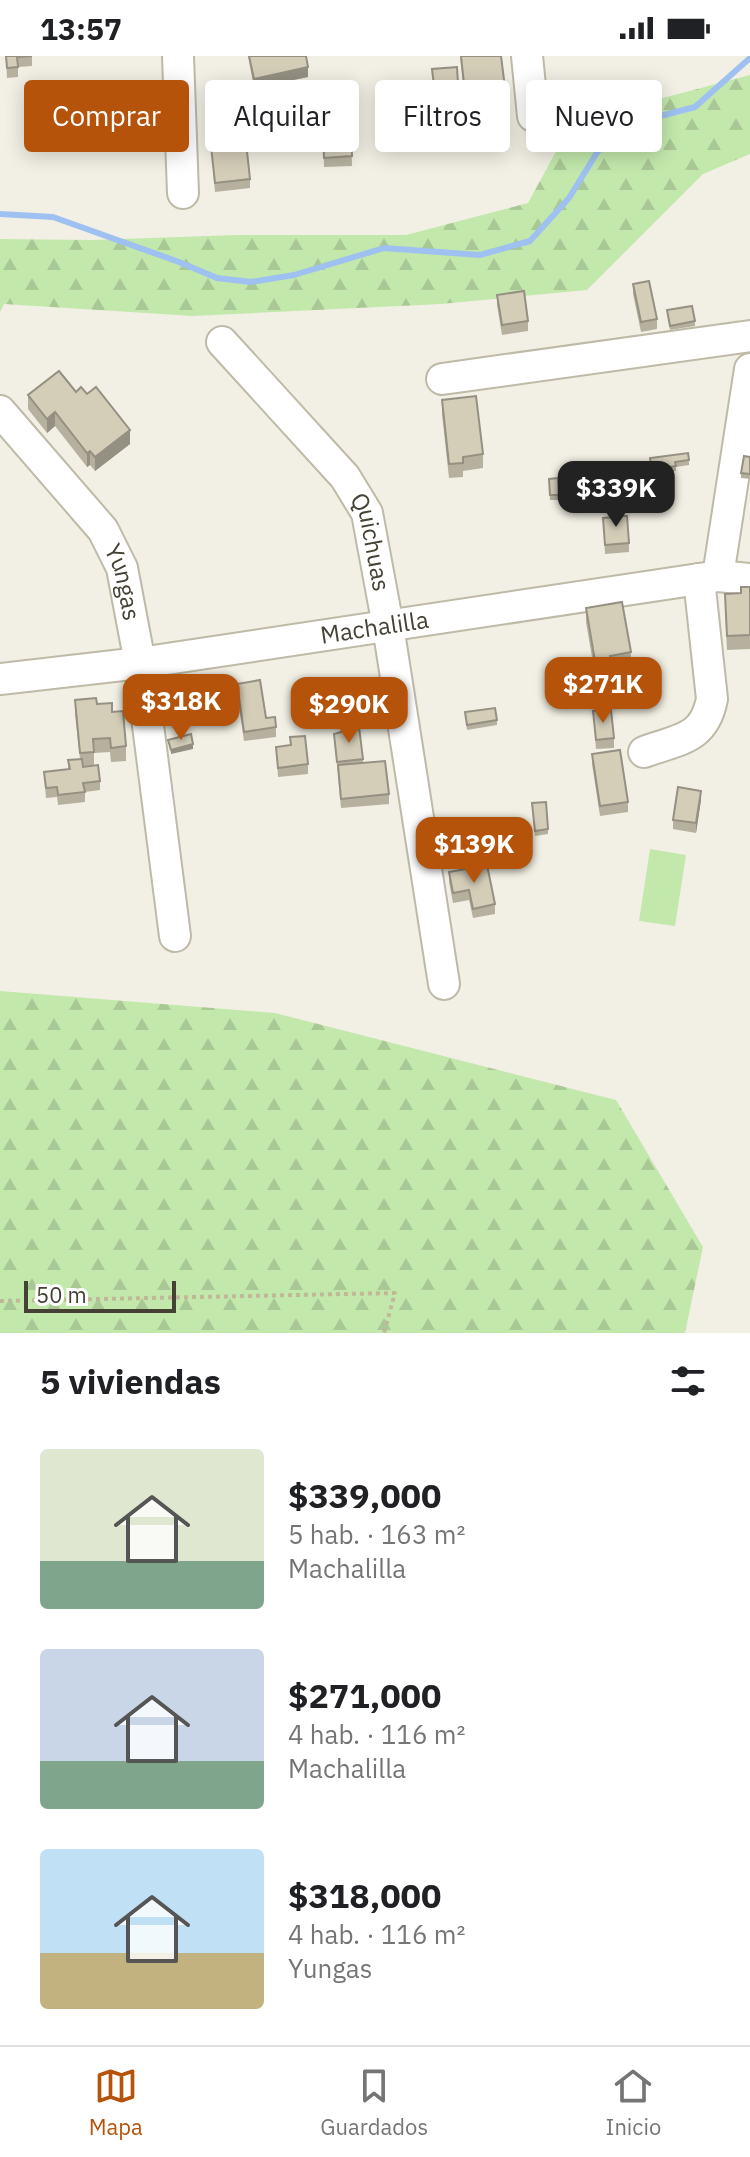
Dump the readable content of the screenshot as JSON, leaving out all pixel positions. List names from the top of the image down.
{
  "streets": {
    "street": ["Quichuas", "Yungas", "Machalilla"]
  },
  "crossings": [
    ["Quichuas", "Machalilla"],
    ["Yungas", "Machalilla"]
  ],
  "scale_bar": "50 m",
  "page": {
    "status": "13:57",
    "chip": [
      "Comprar",
      "Alquilar",
      "Filtros",
      "Nuevo"
    ],
    "price": [
      "$339K",
      "$271K",
      "$318K",
      "$290K",
      "$139K"
    ],
    "scale": "50 m",
    "heading": "5 viviendas",
    "list": [
      {
        "name": "$339,000",
        "note": "5 hab. · 163 m² · Machalilla"
      },
      {
        "name": "$271,000",
        "note": "4 hab. · 116 m² · Machalilla"
      },
      {
        "name": "$318,000",
        "note": "4 hab. · 116 m² · Yungas"
      }
    ],
    "tabs": ["Mapa", "Guardados", "Inicio"]
  }
}
